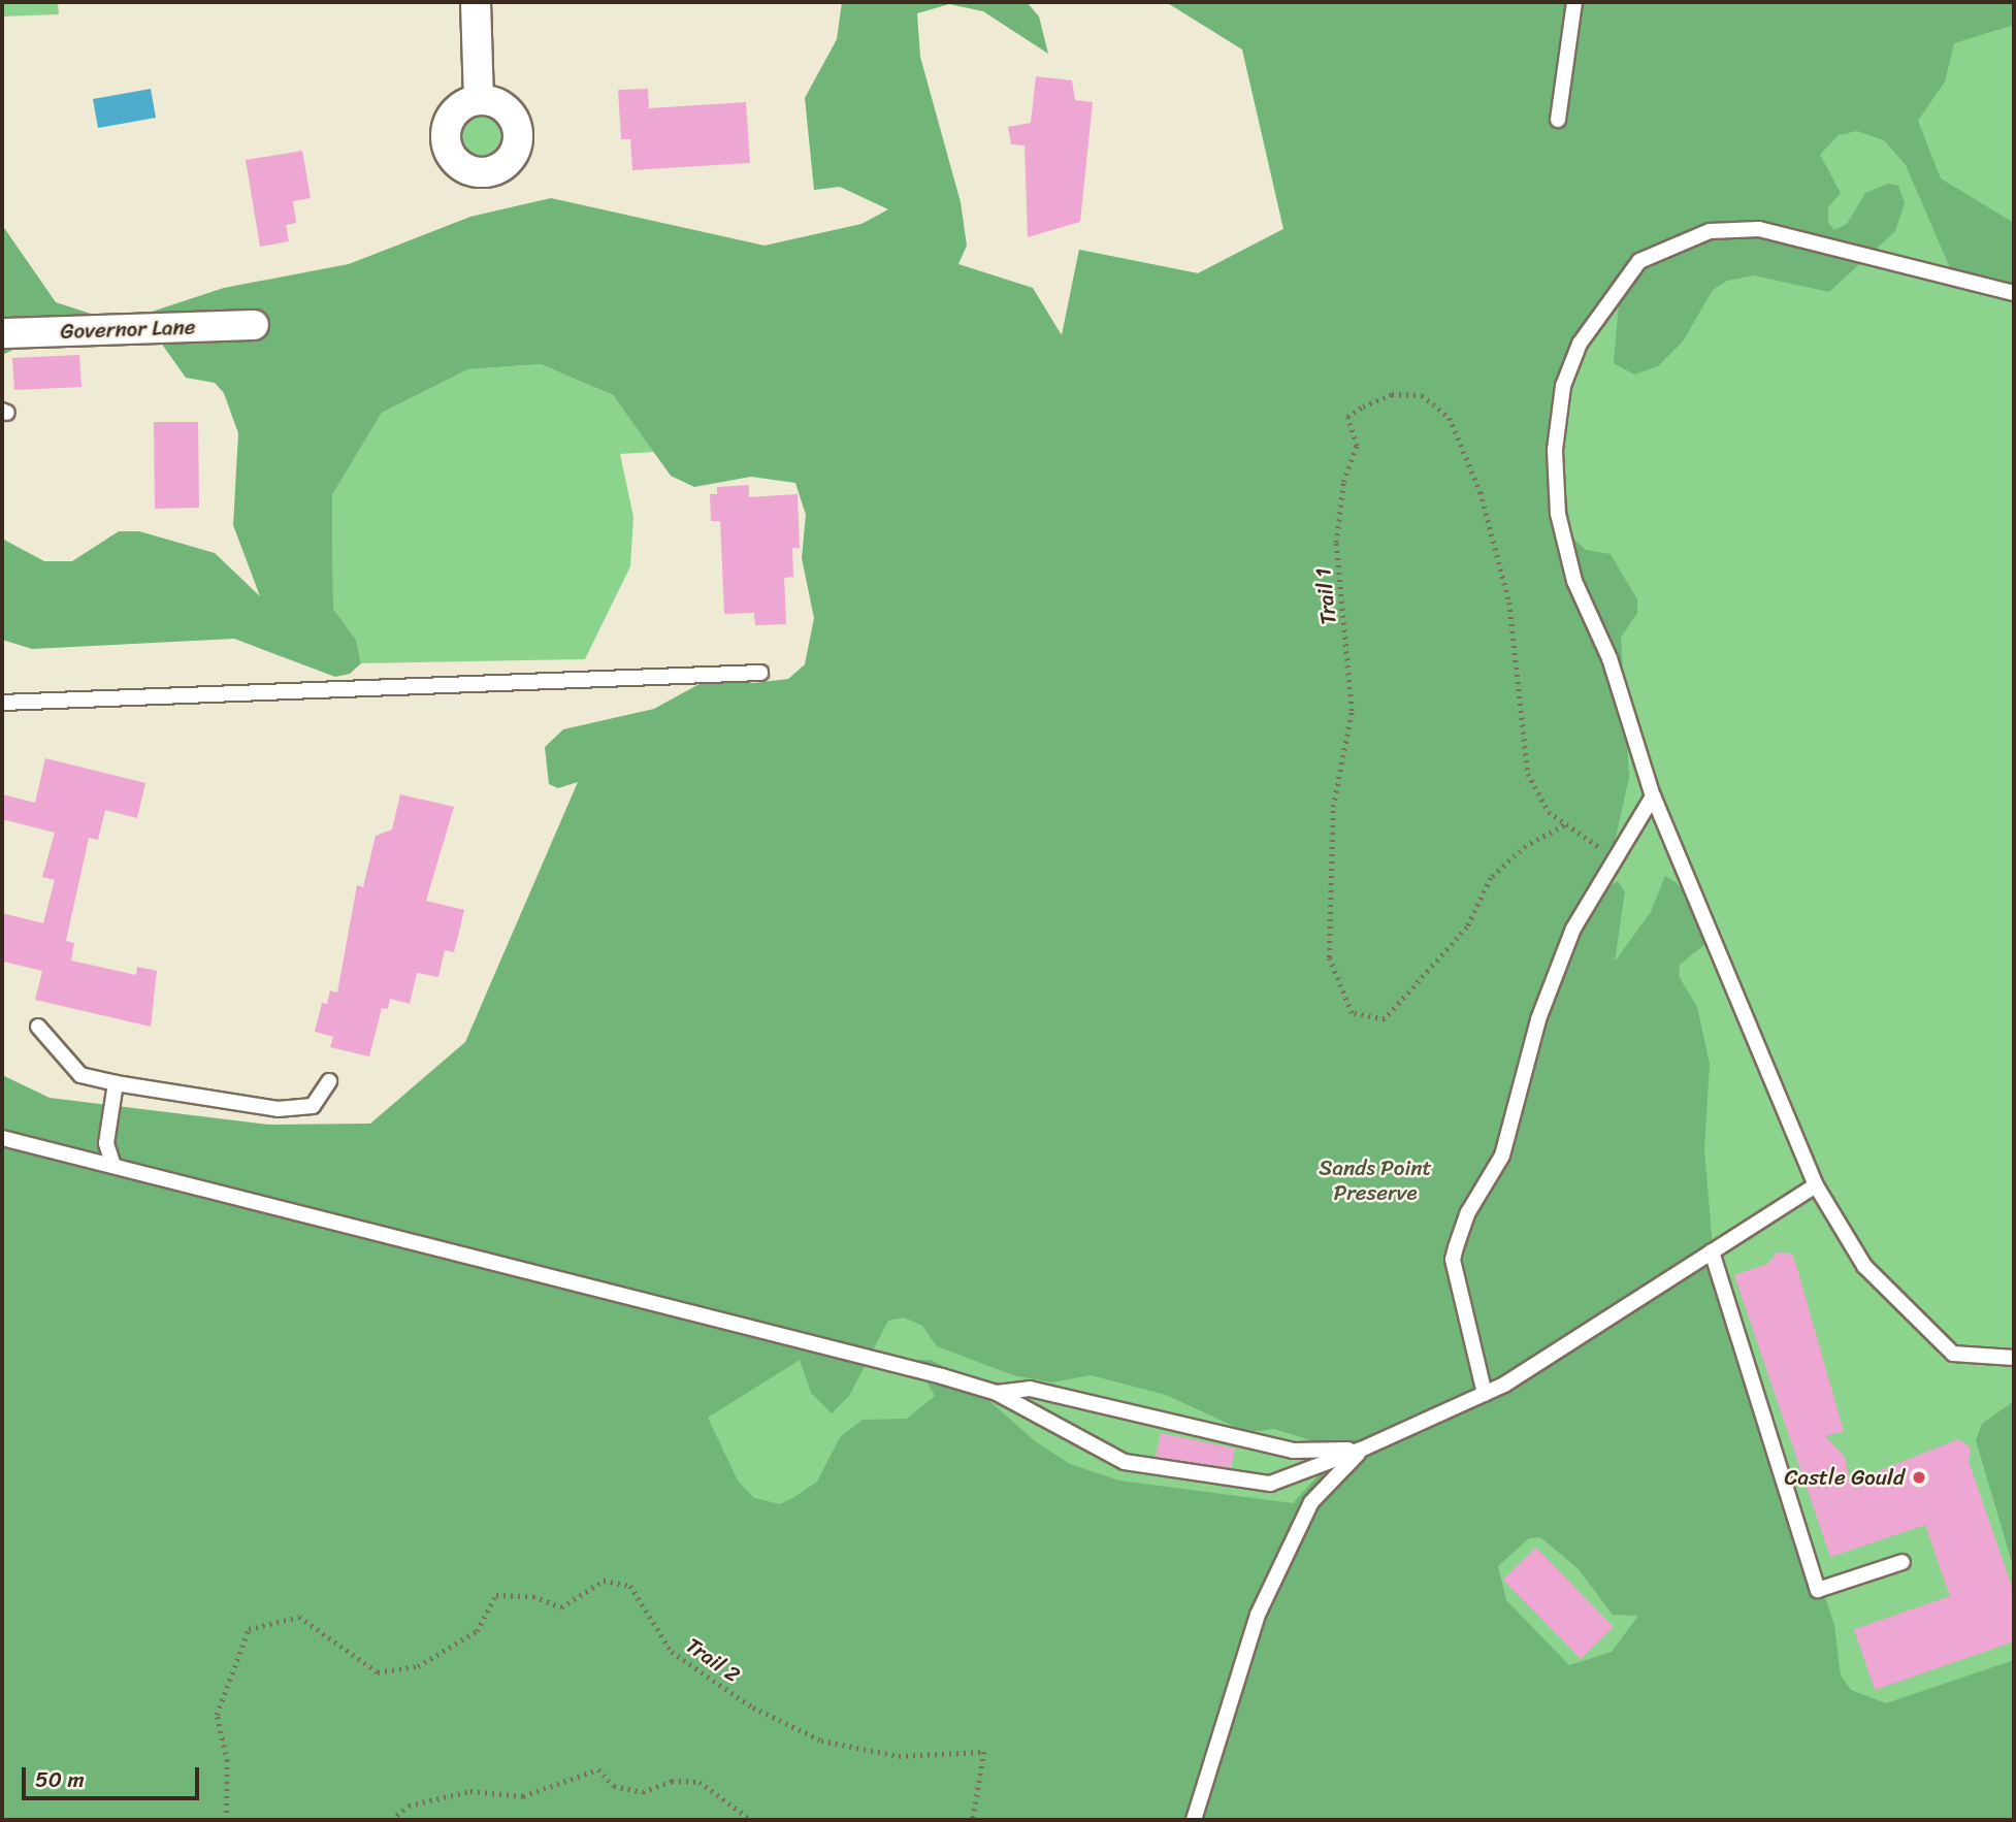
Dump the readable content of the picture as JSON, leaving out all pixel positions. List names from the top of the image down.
{
  "streets": {
    "street": ["Governor Lane"],
    "path": ["Trail 1", "Trail 2"]
  },
  "parks": ["Sands Point Preserve"],
  "places": ["Castle Gould"],
  "scale_bar": "50 m"
}
